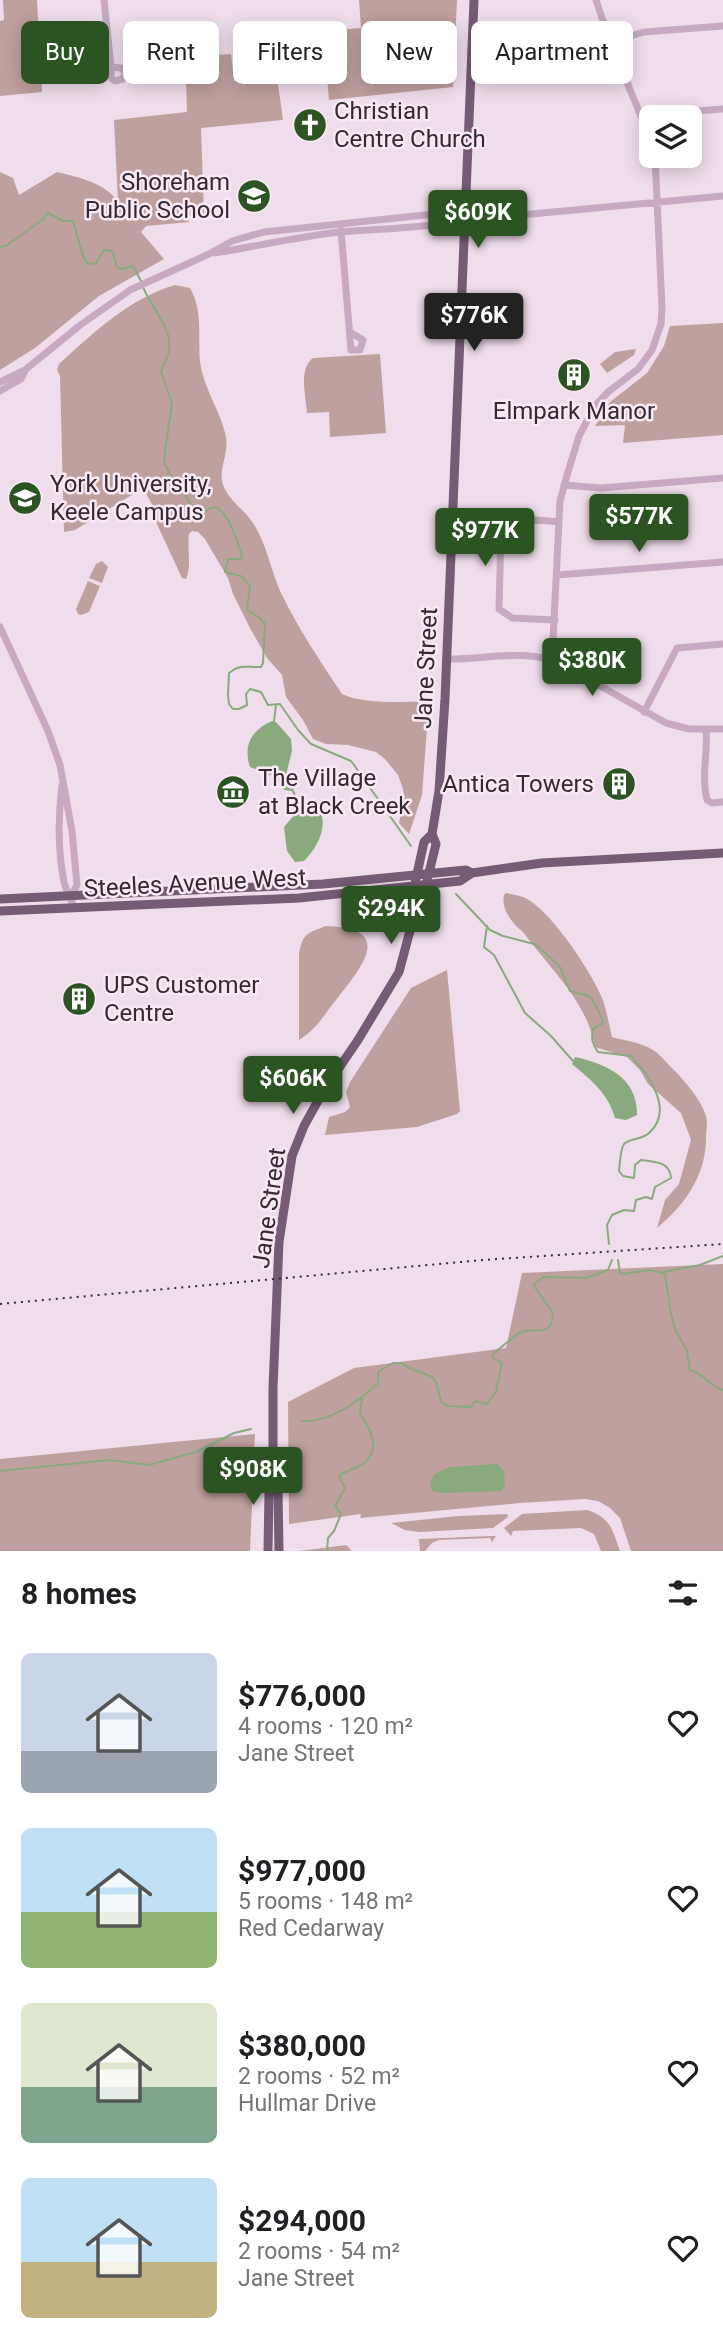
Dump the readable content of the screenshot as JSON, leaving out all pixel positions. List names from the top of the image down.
{
  "streets": {
    "main road": ["Jane Street", "Steeles Avenue West"]
  },
  "crossings": [
    ["Jane Street", "Steeles Avenue West"]
  ],
  "places": {
    "church": ["Christian Centre Church"],
    "school or university": ["Shoreham Public School", "York University, Keele Campus"],
    "building": ["Elmpark Manor", "Antica Towers", "UPS Customer Centre"],
    "museum": ["The Village at Black Creek"]
  },
  "page": {
    "chip": [
      "Buy",
      "Rent",
      "Filters",
      "New",
      "Apartment"
    ],
    "price": [
      "$609K",
      "$776K",
      "$577K",
      "$977K",
      "$380K",
      "$294K",
      "$606K",
      "$908K"
    ],
    "heading": "8 homes",
    "list": [
      {
        "name": "$776,000",
        "note": "4 rooms · 120 m² · Jane Street"
      },
      {
        "name": "$977,000",
        "note": "5 rooms · 148 m² · Red Cedarway"
      },
      {
        "name": "$380,000",
        "note": "2 rooms · 52 m² · Hullmar Drive"
      },
      {
        "name": "$294,000",
        "note": "2 rooms · 54 m² · Jane Street"
      }
    ]
  }
}
